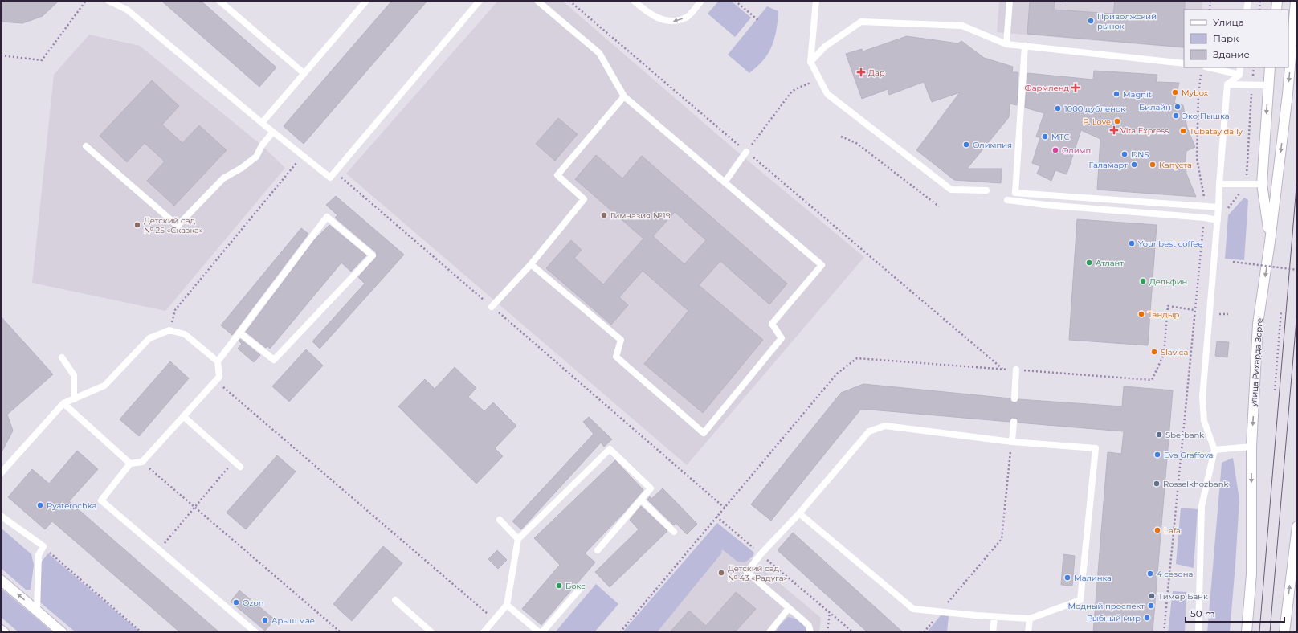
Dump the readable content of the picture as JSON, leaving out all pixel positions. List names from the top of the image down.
{
  "streets": {
    "main road": ["улица Рихарда Зорге"]
  },
  "places": {
    "other": [
      "Приволжский рынок",
      "Mybox",
      "Magnit",
      "Билайн",
      "1000 дубленок",
      "Эко Пышка",
      "P. Love",
      "Tubatay daily",
      "МТС",
      "Олимпия",
      "Олимп",
      "DNS",
      "Галамарт",
      "Капуста",
      "Гимназия №19",
      "Детский сад № 25 «Сказка»",
      "Your best coffee",
      "Атлант",
      "Дельфин",
      "Тандыр",
      "Slavica",
      "Sberbank",
      "Eva Graffova",
      "Rosselkhozbank",
      "Pyaterochka",
      "Lafa",
      "Детский сад № 43 «Радуга»",
      "4 сезона",
      "Малинка",
      "Бокс",
      "Тимер Банк",
      "Ozon",
      "Модный проспект",
      "Рыбный мир",
      "Арыш мае"
    ],
    "health": ["Дар", "Фармленд", "Vita Express"]
  },
  "legend": ["Улица", "Парк", "Здание"],
  "scale_bar": "50 m"
}
